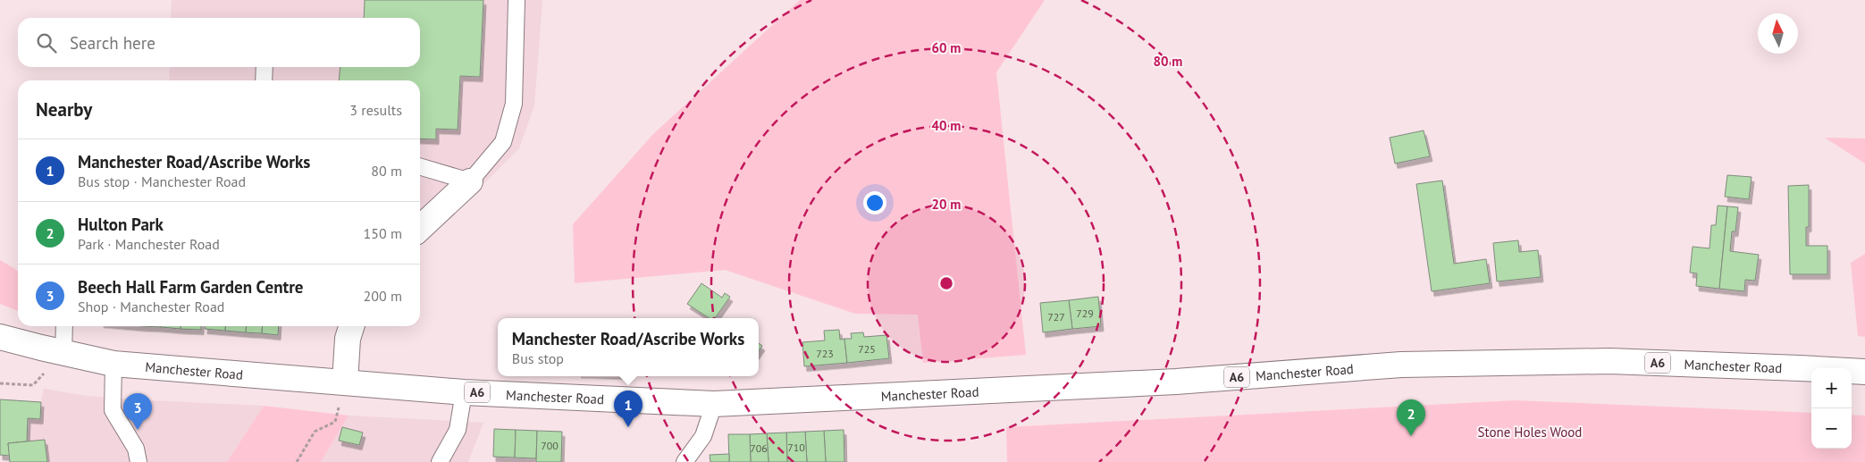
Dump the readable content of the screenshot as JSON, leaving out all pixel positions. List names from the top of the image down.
{
  "streets": {
    "main road": ["A6", "Manchester Road"]
  },
  "parks": ["Stone Holes Wood"],
  "house_numbers": [
    "729",
    "727",
    "725",
    "723",
    "700",
    "710",
    "706"
  ],
  "north": "top",
  "page": {
    "search": "Search here",
    "heading": ["Nearby", "3 results"],
    "list": [
      {
        "mark": "1",
        "name": "Manchester Road/Ascribe Works",
        "note": "Bus stop · Manchester Road",
        "value": "80 m"
      },
      {
        "mark": "2",
        "name": "Hulton Park",
        "note": "Park · Manchester Road",
        "value": "150 m"
      },
      {
        "mark": "3",
        "name": "Beech Hall Farm Garden Centre",
        "note": "Shop · Manchester Road",
        "value": "200 m"
      }
    ],
    "popup": ["Manchester Road/Ascribe Works", "Bus stop"],
    "map_buttons": ["+", "−"],
    "pins": ["1", "3", "2"]
  },
  "rings": [
    "60 m",
    "80 m",
    "40 m",
    "20 m"
  ]
}
